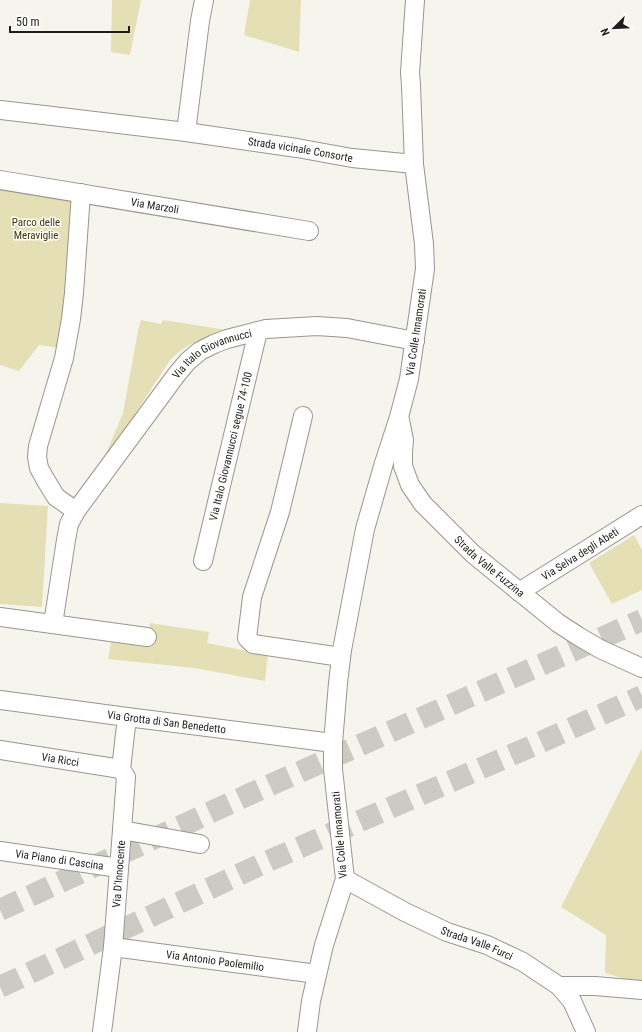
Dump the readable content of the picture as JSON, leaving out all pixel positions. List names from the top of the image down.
{
  "streets": {
    "street": [
      "Strada vicinale Consorte",
      "Via Marzoli",
      "Via Colle Innamorati",
      "Via Italo Giovannucci",
      "Via Italo Giovannucci segue 74-100",
      "Via Selva degli Abeti",
      "Strada Valle Fuzzina",
      "Via Grotta di San Benedetto",
      "Via Ricci",
      "Via Piano di Cascina",
      "Via D'Innocente",
      "Strada Valle Furci",
      "Via Antonio Paolemilio"
    ]
  },
  "crossings": [
    ["Strada vicinale Consorte", "Via Colle Innamorati"],
    ["Via Colle Innamorati", "Via Italo Giovannucci"],
    ["Via Colle Innamorati", "Strada Valle Fuzzina"],
    ["Via Colle Innamorati", "Via Grotta di San Benedetto"],
    ["Via Colle Innamorati", "Strada Valle Furci"],
    ["Via Colle Innamorati", "Via Antonio Paolemilio"],
    ["Via Italo Giovannucci", "Via Italo Giovannucci segue 74-100"],
    ["Via Selva degli Abeti", "Strada Valle Fuzzina"],
    ["Via Grotta di San Benedetto", "Via D'Innocente"],
    ["Via Ricci", "Via D'Innocente"],
    ["Via Piano di Cascina", "Via D'Innocente"],
    ["Via D'Innocente", "Via Antonio Paolemilio"]
  ],
  "parks": ["Parco delle Meraviglie"],
  "scale_bar": "50 m",
  "north": "bottom left"
}
